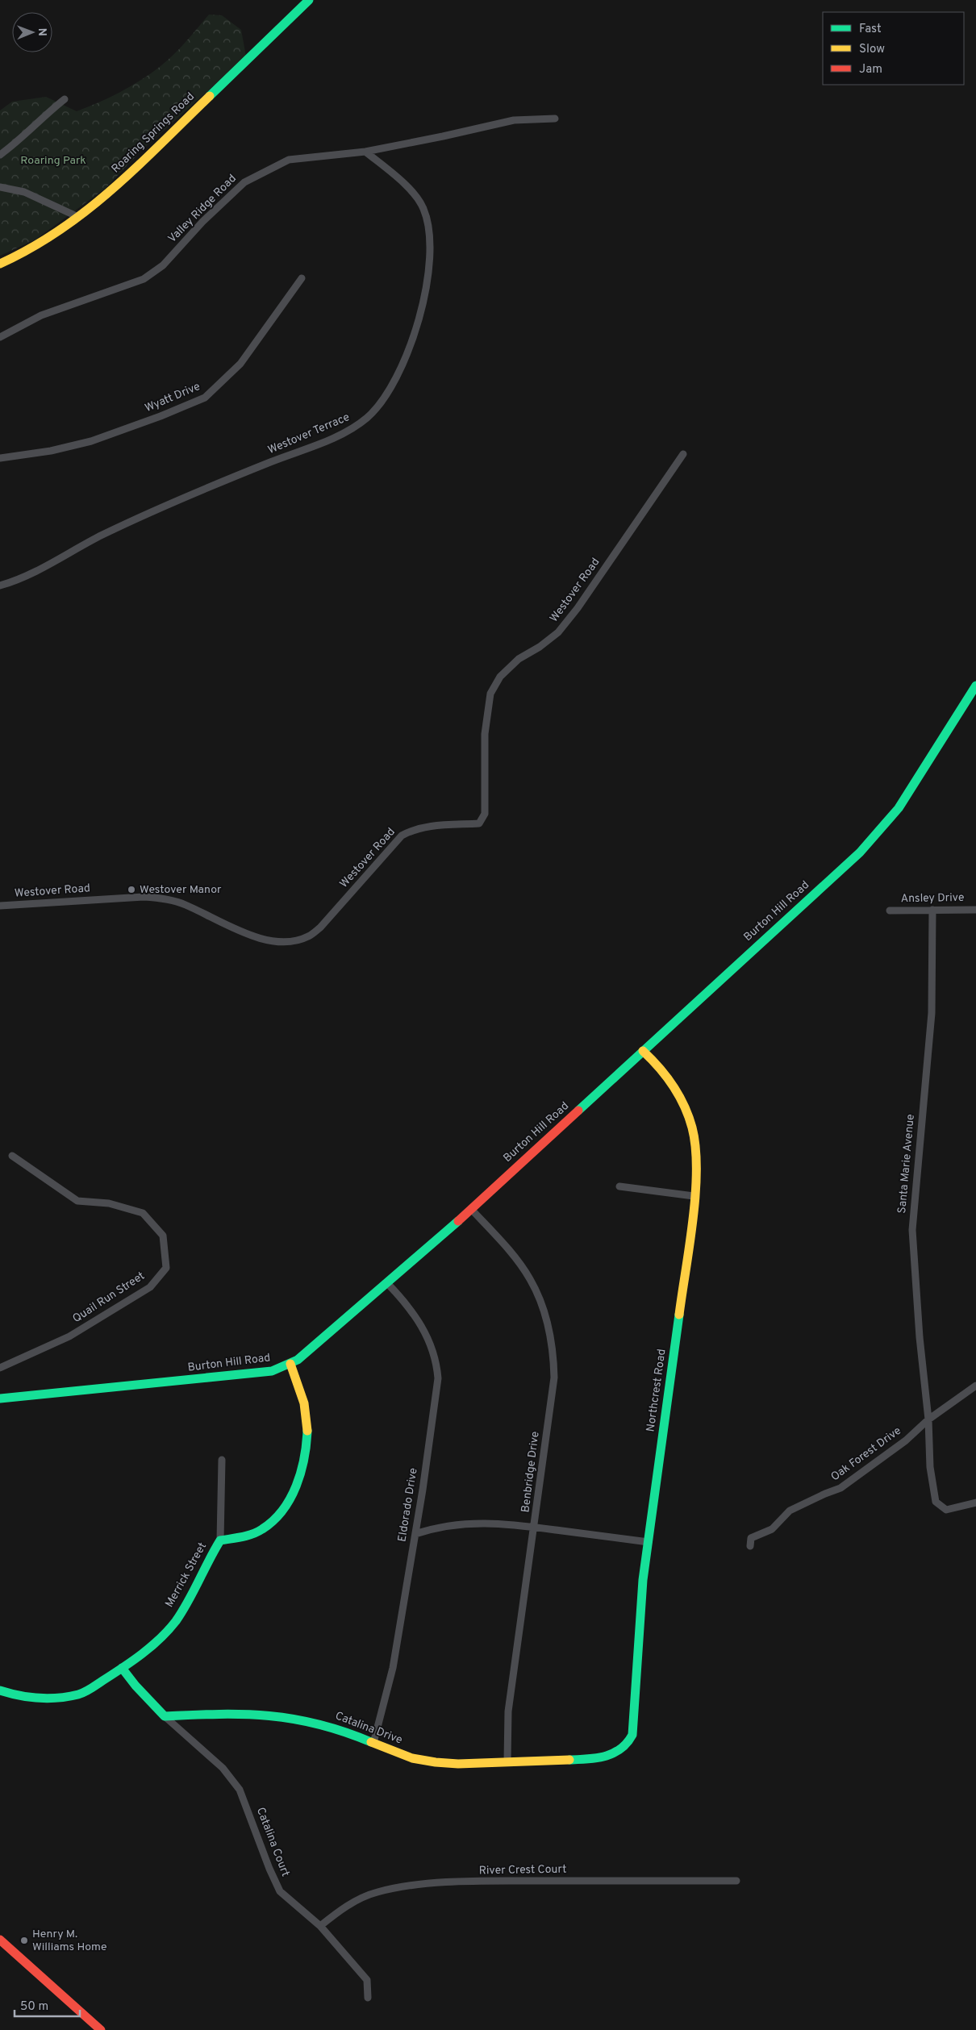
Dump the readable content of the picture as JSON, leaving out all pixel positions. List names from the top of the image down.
{
  "streets": {
    "street": [
      "Roaring Springs Road",
      "Valley Ridge Road",
      "Wyatt Drive",
      "Westover Terrace",
      "Westover Road",
      "Ansley Drive",
      "Burton Hill Road",
      "Santa Marie Avenue",
      "Quail Run Street",
      "Northcrest Road",
      "Oak Forest Drive",
      "Benbridge Drive",
      "Eldorado Drive",
      "Merrick Street",
      "Catalina Drive",
      "Catalina Court",
      "River Crest Court"
    ]
  },
  "crossings": [
    ["Valley Ridge Road", "Westover Terrace"],
    ["Ansley Drive", "Santa Marie Avenue"],
    ["Burton Hill Road", "Northcrest Road"],
    ["Burton Hill Road", "Benbridge Drive"],
    ["Burton Hill Road", "Eldorado Drive"],
    ["Burton Hill Road", "Merrick Street"],
    ["Santa Marie Avenue", "Oak Forest Drive"],
    ["Northcrest Road", "Catalina Drive"],
    ["Benbridge Drive", "Catalina Drive"],
    ["Eldorado Drive", "Catalina Drive"],
    ["Catalina Drive", "Catalina Court"],
    ["Catalina Court", "River Crest Court"]
  ],
  "parks": ["Roaring Park"],
  "places": ["Westover Manor", "Henry M. Williams Home"],
  "legend": ["Fast", "Slow", "Jam"],
  "scale_bar": "50 m",
  "north": "right"
}
